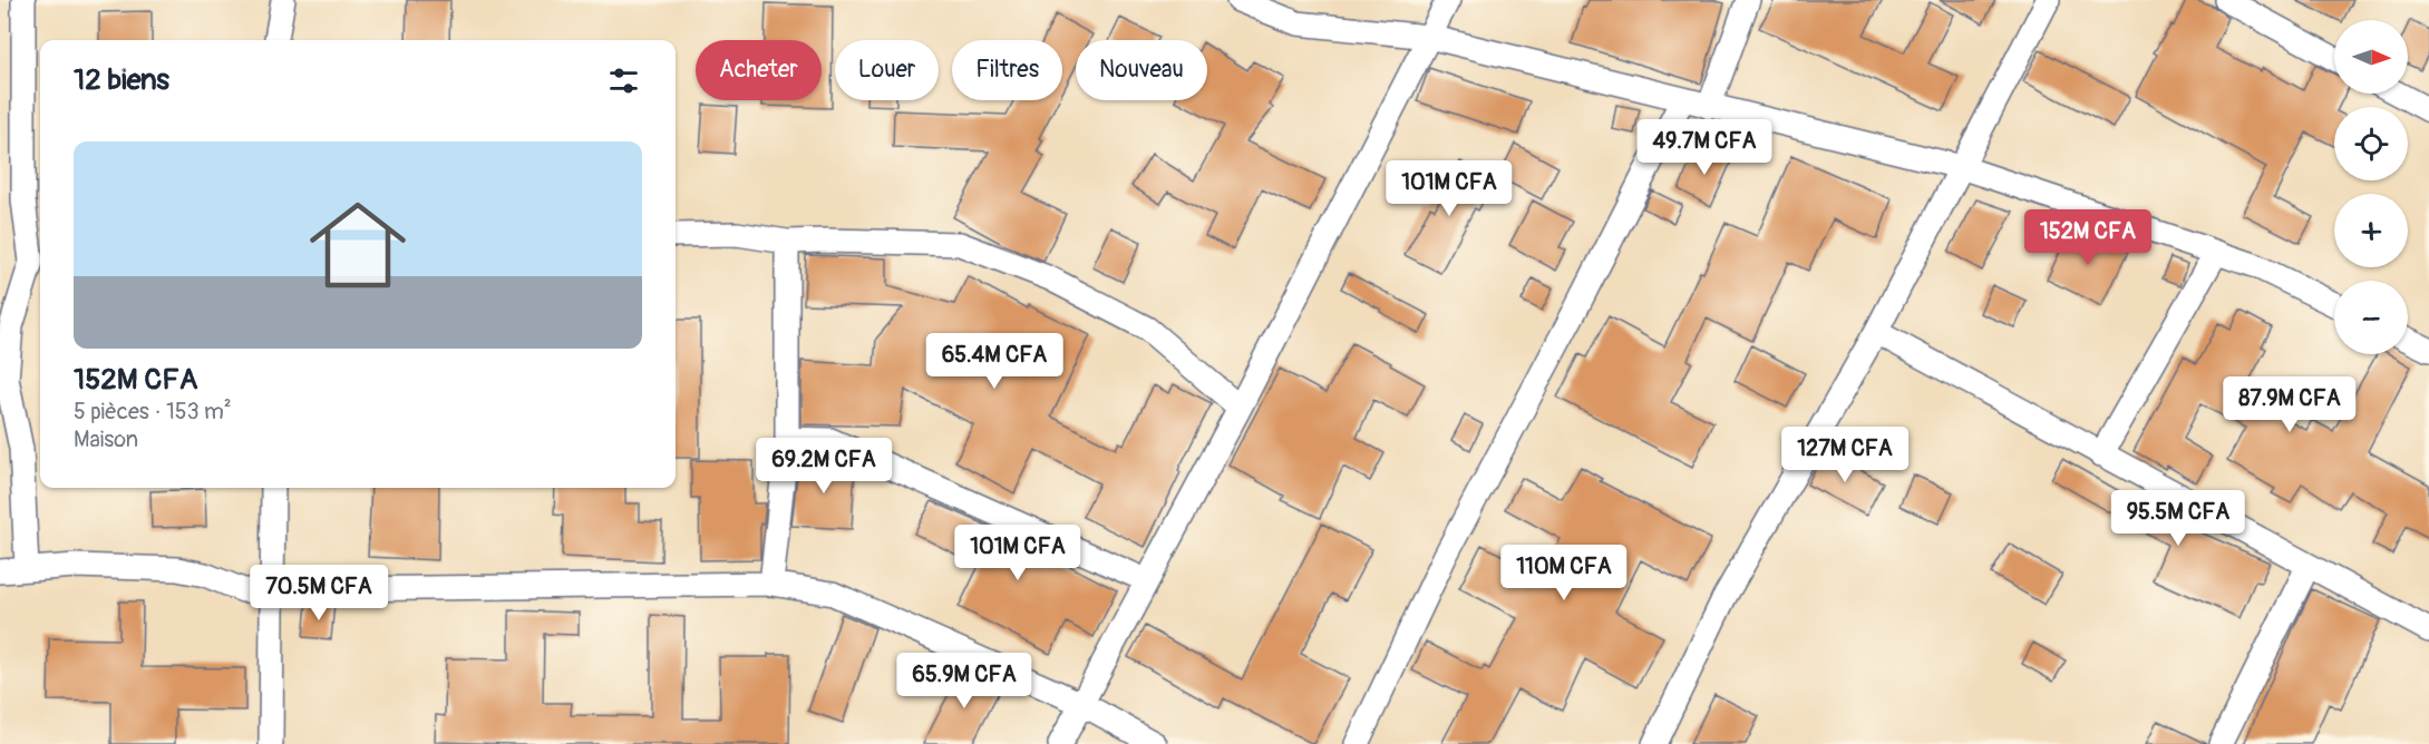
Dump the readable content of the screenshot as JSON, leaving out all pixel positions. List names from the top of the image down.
{
  "north": "right",
  "page": {
    "map_buttons": ["+", "−"],
    "chip": [
      "Acheter",
      "Louer",
      "Filtres",
      "Nouveau"
    ],
    "heading": "12 biens",
    "price": [
      "49.7M CFA",
      "101M CFA",
      "152M CFA",
      "65.4M CFA",
      "87.9M CFA",
      "127M CFA",
      "69.2M CFA",
      "95.5M CFA",
      "101M CFA",
      "110M CFA",
      "70.5M CFA",
      "65.9M CFA"
    ],
    "list": [
      {
        "name": "152M CFA",
        "note": "5 pièces · 153 m² · Maison"
      }
    ]
  }
}
